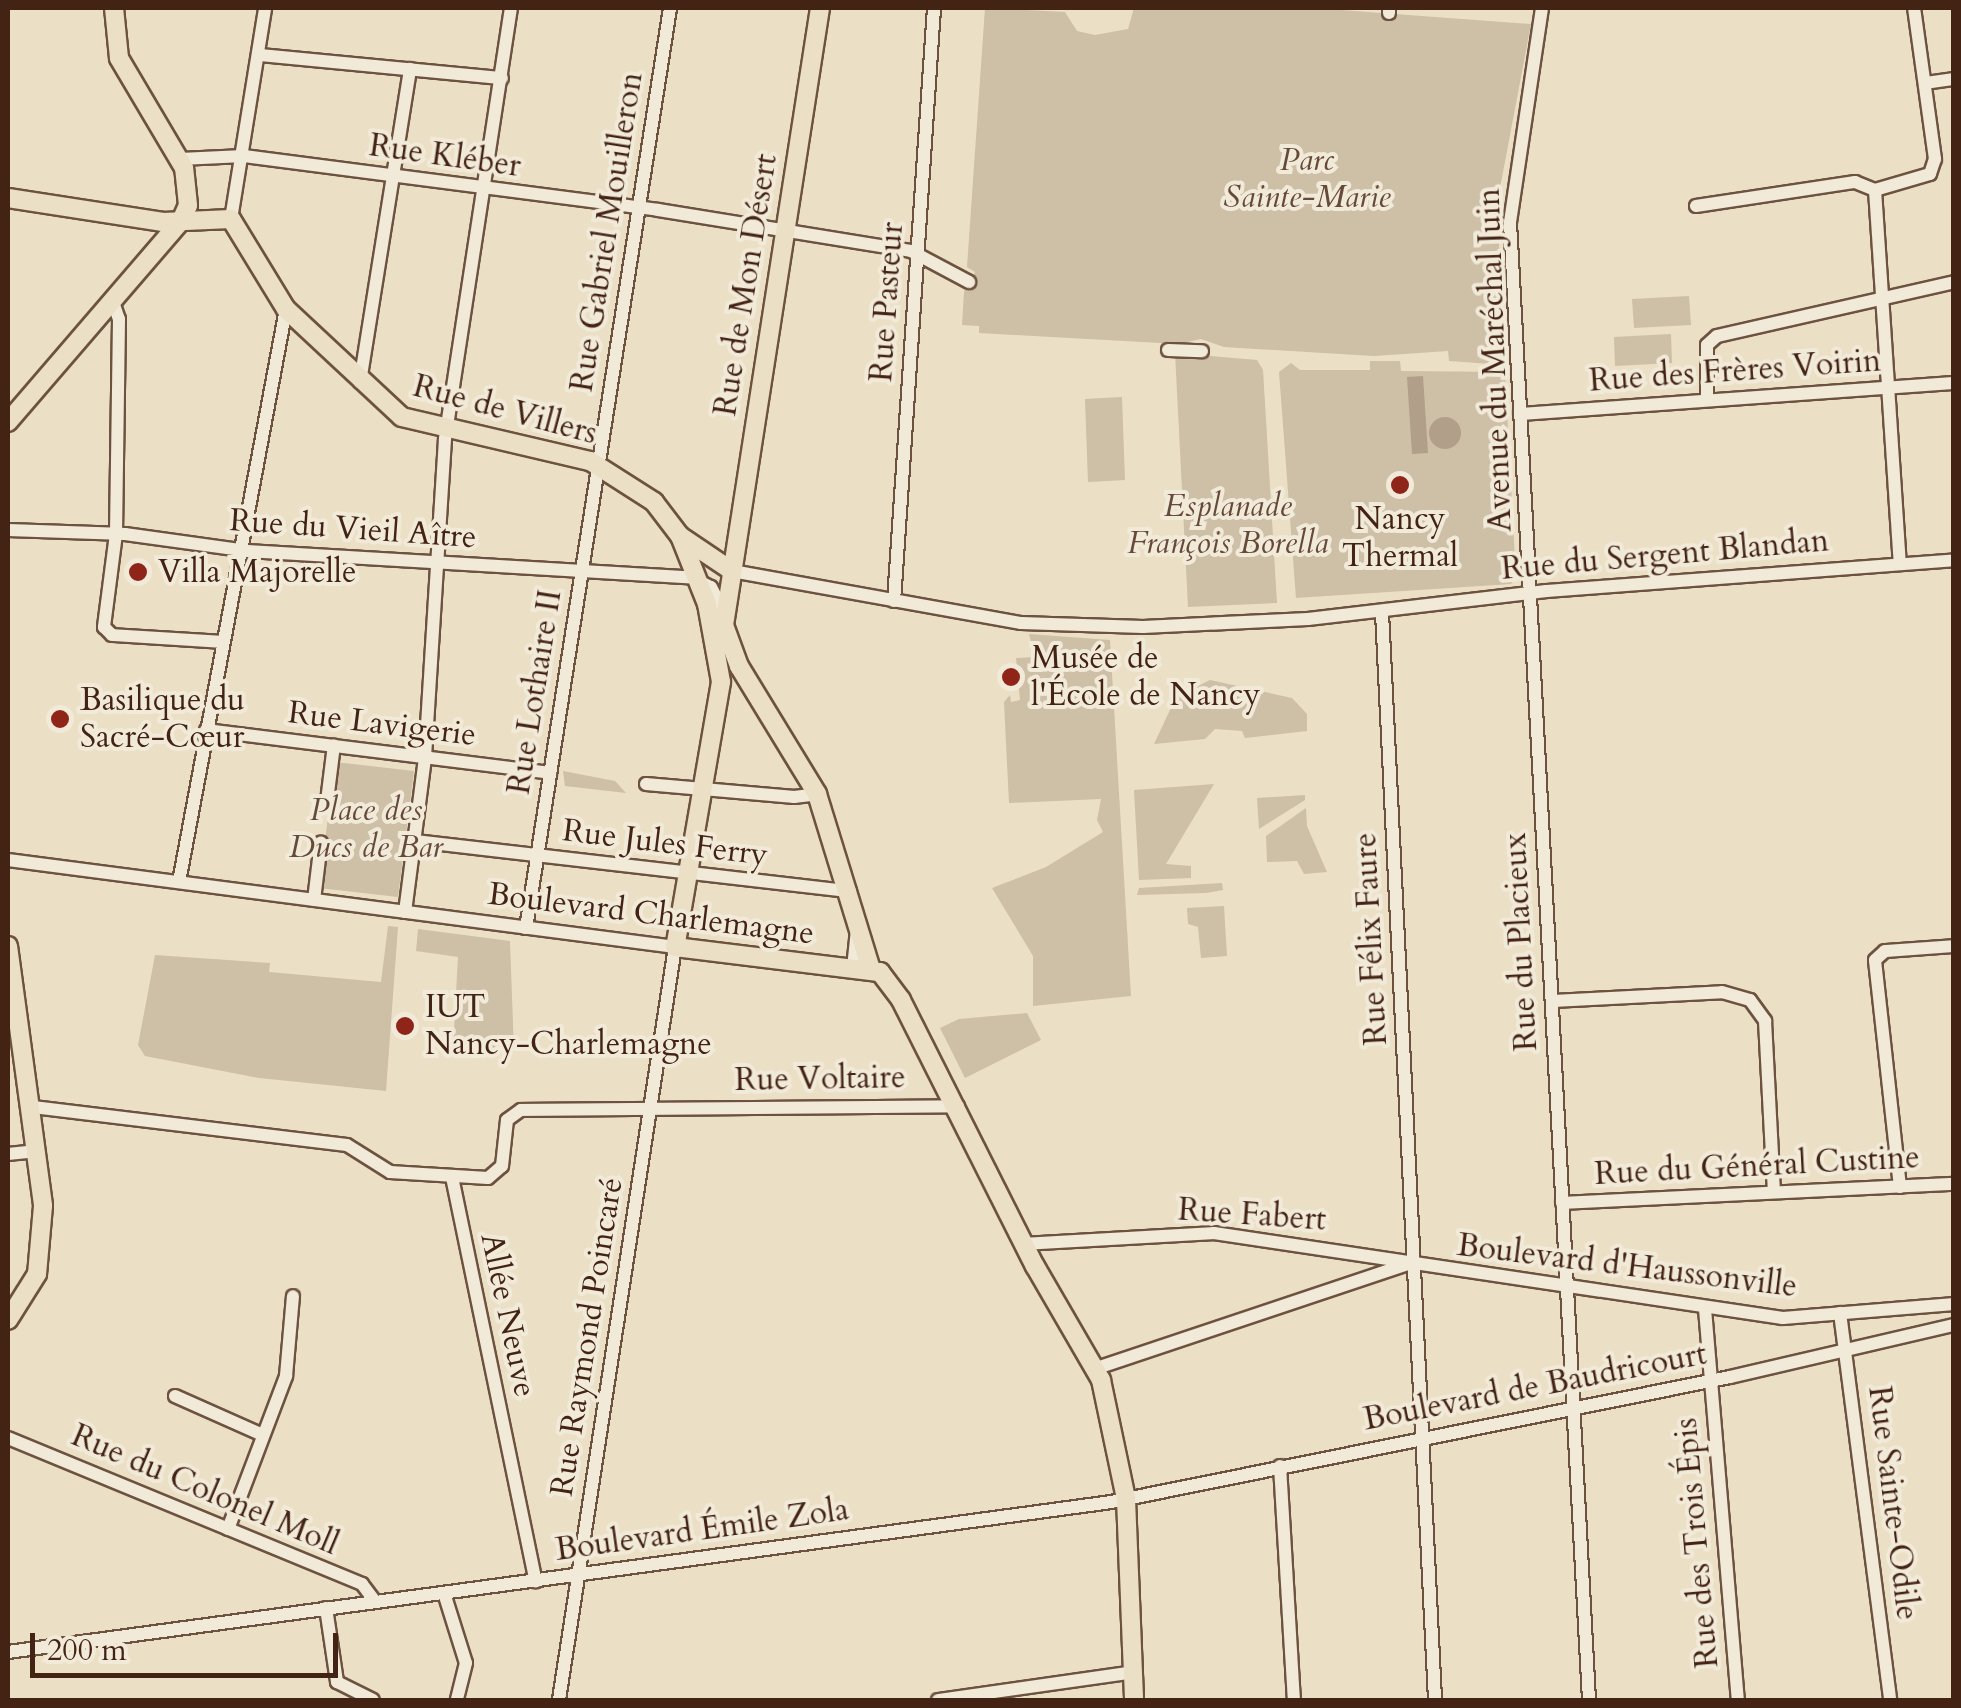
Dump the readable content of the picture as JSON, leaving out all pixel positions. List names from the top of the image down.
{
  "streets": {
    "main road": ["Rue de Mon Désert", "Rue de Villers", "Boulevard Charlemagne"],
    "street": [
      "Rue Kléber",
      "Rue Gabriel Mouilleron",
      "Rue Pasteur",
      "Avenue du Maréchal Juin",
      "Rue des Frères Voirin",
      "Rue du Vieil Aître",
      "Rue du Sergent Blandan",
      "Rue Lothaire II",
      "Rue Lavigerie",
      "Rue Jules Ferry",
      "Rue Félix Faure",
      "Rue du Placieux",
      "Rue Voltaire",
      "Rue du Général Custine",
      "Rue Fabert",
      "Boulevard d'Haussonville",
      "Allée Neuve",
      "Rue Raymond Poincaré",
      "Boulevard de Baudricourt",
      "Rue du Colonel Moll",
      "Rue Sainte-Odile",
      "Boulevard Émile Zola",
      "Rue des Trois Épis"
    ]
  },
  "crossings": [
    ["Rue Kléber", "Rue Gabriel Mouilleron"],
    ["Rue Kléber", "Rue de Mon Désert"],
    ["Rue Kléber", "Rue Pasteur"],
    ["Rue Gabriel Mouilleron", "Rue de Villers"],
    ["Rue Gabriel Mouilleron", "Rue Lothaire II"],
    ["Rue de Mon Désert", "Rue de Villers"],
    ["Rue Pasteur", "Rue du Sergent Blandan"],
    ["Avenue du Maréchal Juin", "Rue des Frères Voirin"],
    ["Avenue du Maréchal Juin", "Rue du Sergent Blandan"],
    ["Avenue du Maréchal Juin", "Rue du Placieux"],
    ["Rue de Villers", "Rue Lothaire II"],
    ["Rue du Vieil Aître", "Rue Lothaire II"],
    ["Rue du Sergent Blandan", "Rue Félix Faure"],
    ["Rue du Sergent Blandan", "Rue du Placieux"],
    ["Rue Lothaire II", "Rue Lavigerie"],
    ["Rue Lothaire II", "Rue Jules Ferry"],
    ["Rue Lothaire II", "Boulevard Charlemagne"],
    ["Boulevard Charlemagne", "Rue Raymond Poincaré"],
    ["Rue Félix Faure", "Rue Fabert"],
    ["Rue Félix Faure", "Boulevard d'Haussonville"],
    ["Rue Félix Faure", "Boulevard de Baudricourt"],
    ["Rue du Placieux", "Rue du Général Custine"],
    ["Rue du Placieux", "Boulevard d'Haussonville"],
    ["Rue du Placieux", "Boulevard de Baudricourt"],
    ["Rue Voltaire", "Allée Neuve"],
    ["Rue Voltaire", "Rue Raymond Poincaré"],
    ["Rue Fabert", "Boulevard d'Haussonville"],
    ["Boulevard d'Haussonville", "Rue Sainte-Odile"],
    ["Boulevard d'Haussonville", "Rue des Trois Épis"],
    ["Allée Neuve", "Boulevard Émile Zola"],
    ["Rue Raymond Poincaré", "Boulevard Émile Zola"],
    ["Boulevard de Baudricourt", "Rue Sainte-Odile"],
    ["Boulevard de Baudricourt", "Boulevard Émile Zola"],
    ["Boulevard de Baudricourt", "Rue des Trois Épis"],
    ["Rue du Colonel Moll", "Boulevard Émile Zola"]
  ],
  "parks": ["Parc Sainte-Marie", "Esplanade François Borella", "Place des Ducs de Bar"],
  "places": [
    "Nancy Thermal",
    "Villa Majorelle",
    "Musée de l'École de Nancy",
    "Basilique du Sacré-Cœur",
    "IUT Nancy-Charlemagne"
  ],
  "scale_bar": "200 m"
}
